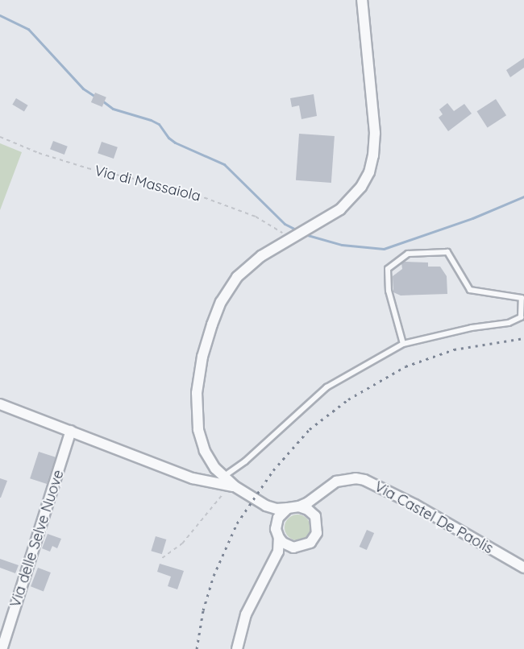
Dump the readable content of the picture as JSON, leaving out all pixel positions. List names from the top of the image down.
{
  "streets": {
    "street": ["Via Castel De Paolis", "Via delle Selve Nuove"],
    "path": ["Via di Massaiola"]
  }
}
